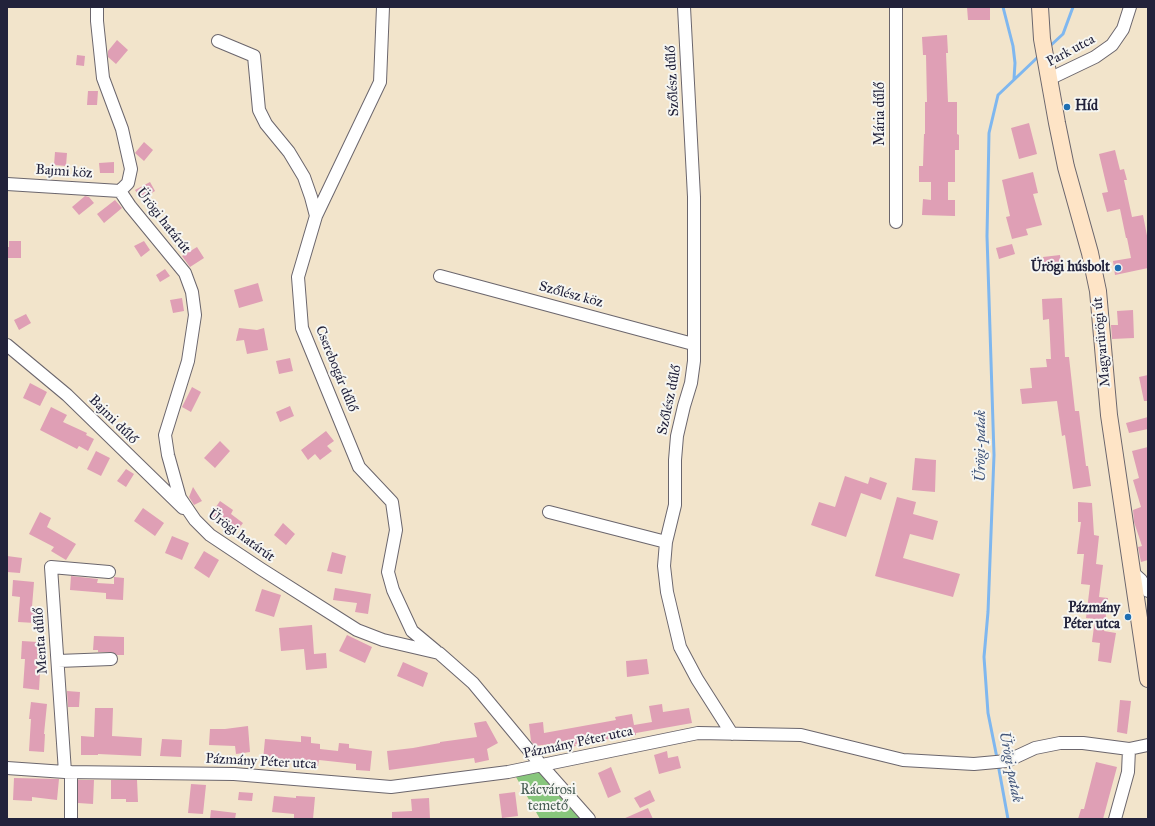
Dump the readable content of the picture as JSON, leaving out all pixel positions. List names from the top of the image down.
{
  "streets": {
    "main road": ["Magyarürögi út"],
    "street": [
      "Park utca",
      "Szőlész dűlő",
      "Mária dűlő",
      "Bajmi köz",
      "Ürögi határút",
      "Szőlész köz",
      "Cserebogár dűlő",
      "Bajmi dűlő",
      "Menta dűlő",
      "Pázmány Péter utca"
    ]
  },
  "crossings": [
    ["Park utca", "Magyarürögi út"],
    ["Szőlész dűlő", "Szőlész köz"],
    ["Szőlész dűlő", "Pázmány Péter utca"],
    ["Bajmi köz", "Ürögi határút"],
    ["Ürögi határút", "Cserebogár dűlő"],
    ["Ürögi határút", "Bajmi dűlő"],
    ["Ürögi határút", "Pázmány Péter utca"],
    ["Menta dűlő", "Pázmány Péter utca"]
  ],
  "water": ["Ürögi-patak"],
  "parks": ["Rácvárosi temető"],
  "places": ["Híd", "Ürögi húsbolt", "Pázmány Péter utca"]
}
